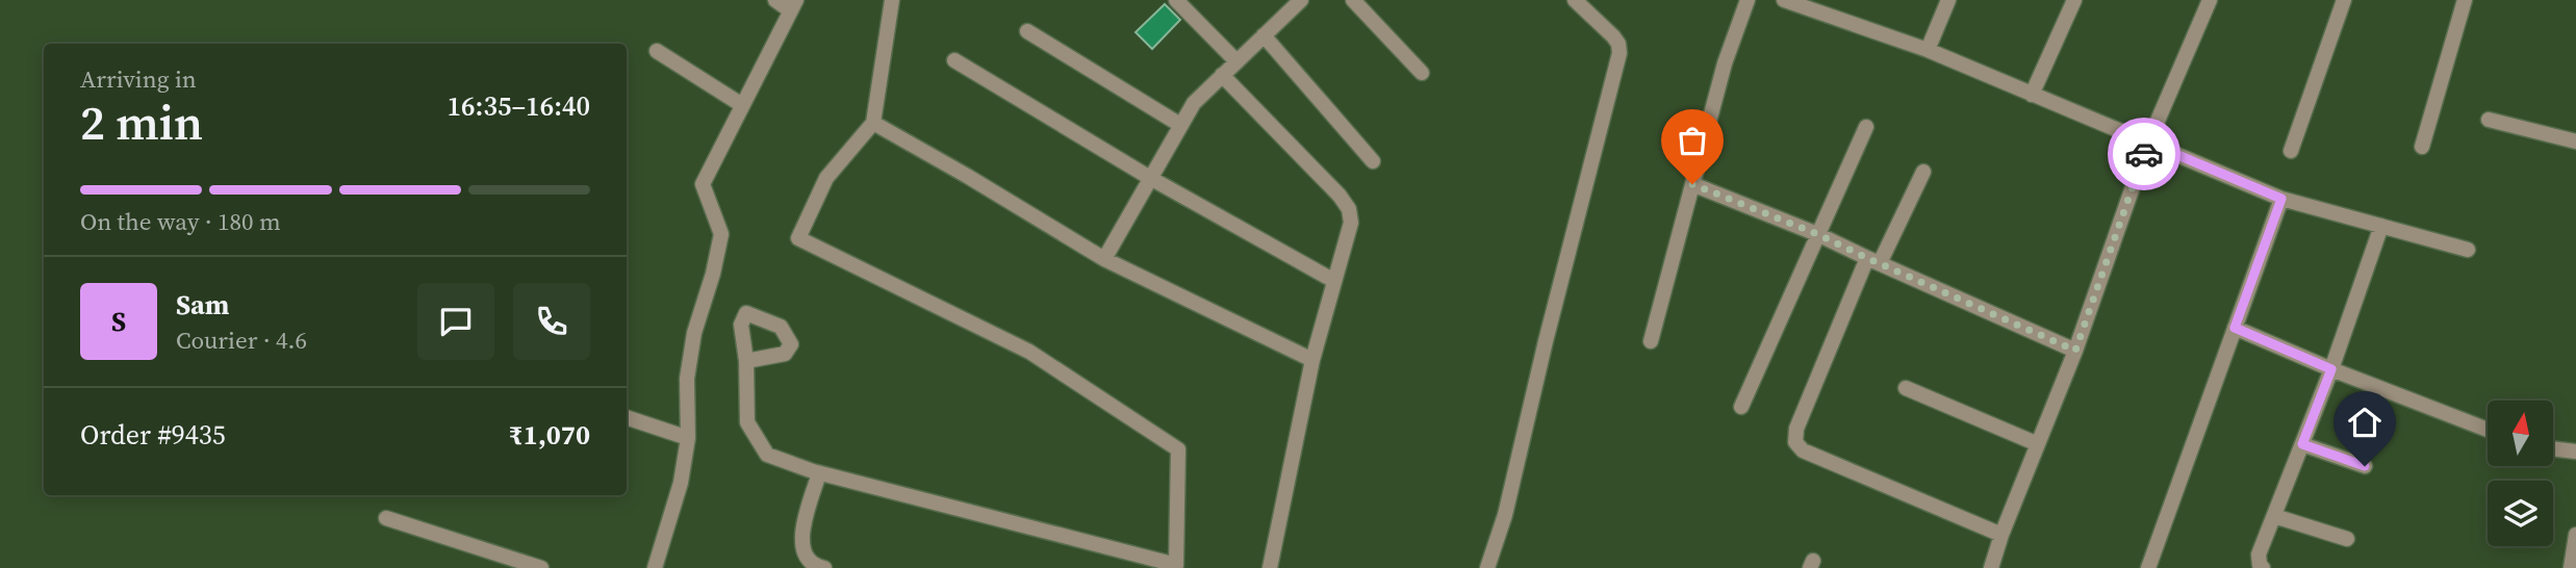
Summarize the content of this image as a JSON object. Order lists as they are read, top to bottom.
{
  "north": "top",
  "page": {
    "heading": ["2 min", "Arriving in", "16:35–16:40"],
    "panel": [
      "Sam",
      "Courier · 4.6",
      "Order #9435",
      "₹1,070"
    ],
    "bar": "On the way · 180 m",
    "round": "S"
  }
}
